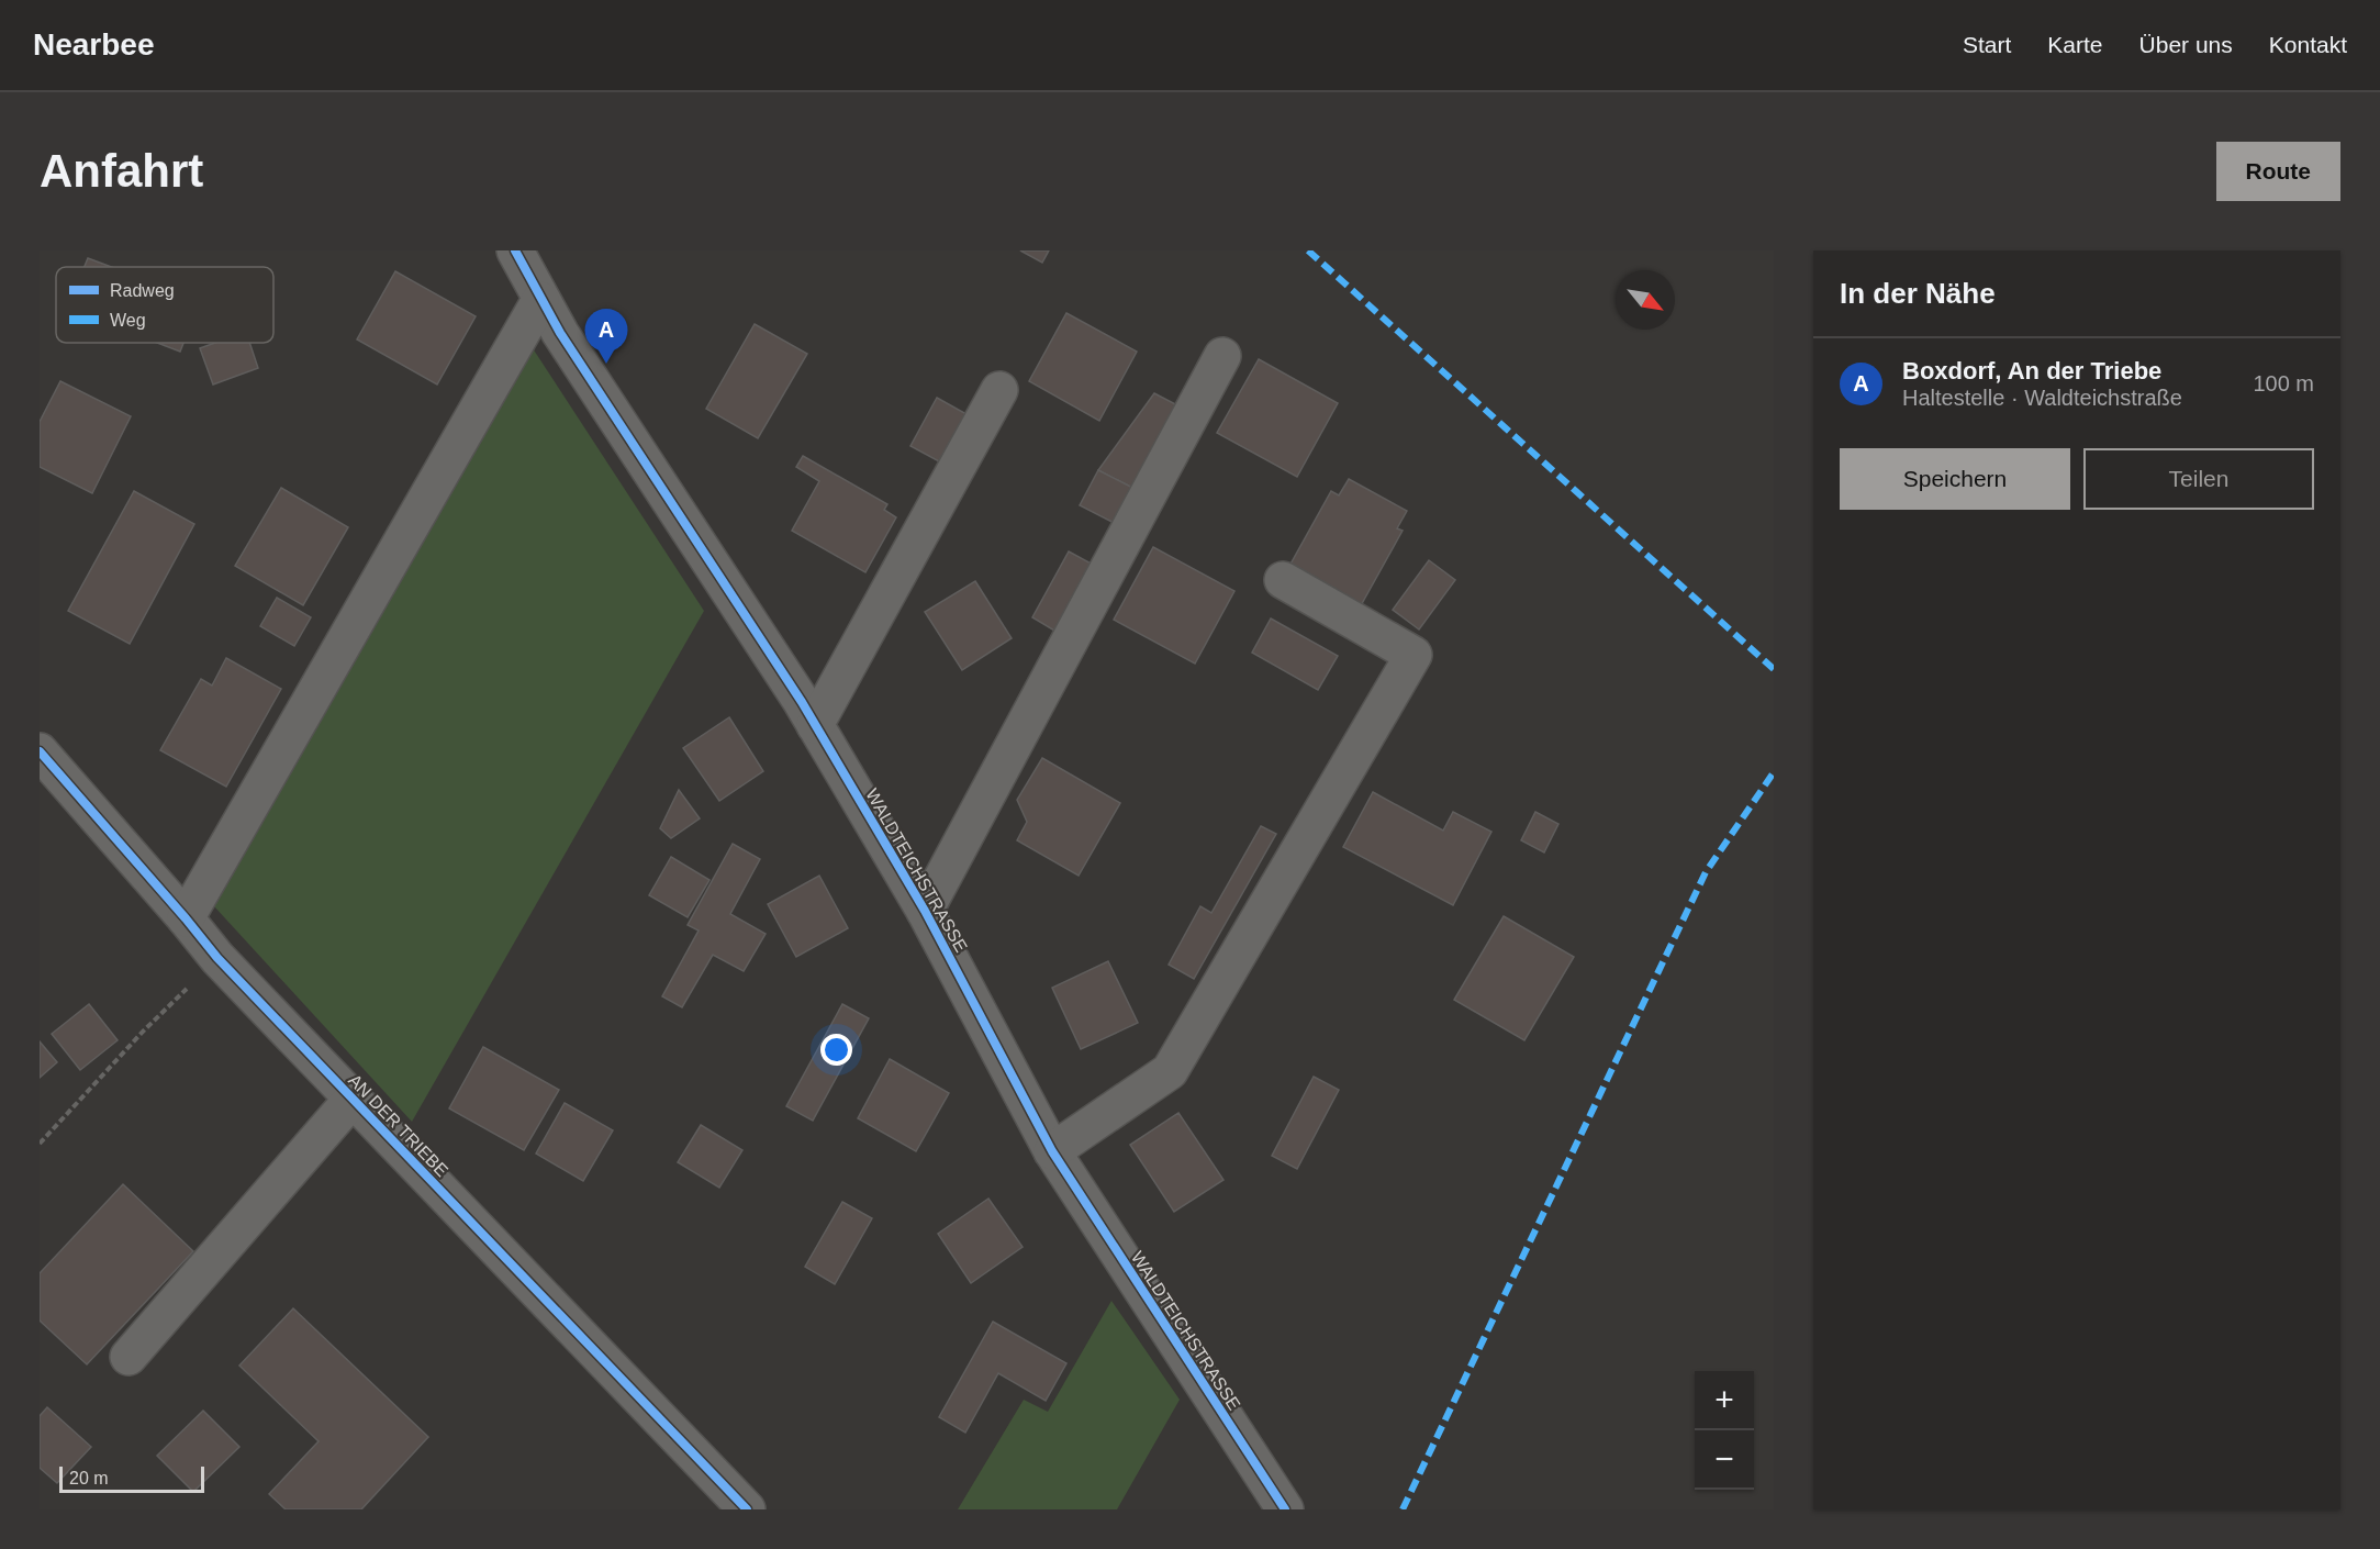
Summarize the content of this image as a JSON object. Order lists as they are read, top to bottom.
{
  "streets": {
    "street": ["WALDTEICHSTRASSE", "AN DER TRIEBE"]
  },
  "legend": ["Radweg", "Weg"],
  "scale_bar": "20 m",
  "north": "bottom right",
  "page": {
    "header": "Nearbee",
    "nav": [
      "Start",
      "Karte",
      "Über uns",
      "Kontakt"
    ],
    "buttons": [
      "Route",
      ["Speichern", "Teilen"]
    ],
    "title": "Anfahrt",
    "heading": "In der Nähe",
    "pins": "A",
    "list": [
      {
        "mark": "A",
        "name": "Boxdorf, An der Triebe",
        "note": "Haltestelle · Waldteichstraße",
        "value": "100 m"
      }
    ],
    "map_buttons": ["+", "−"],
    "scale": "20 m"
  }
}
